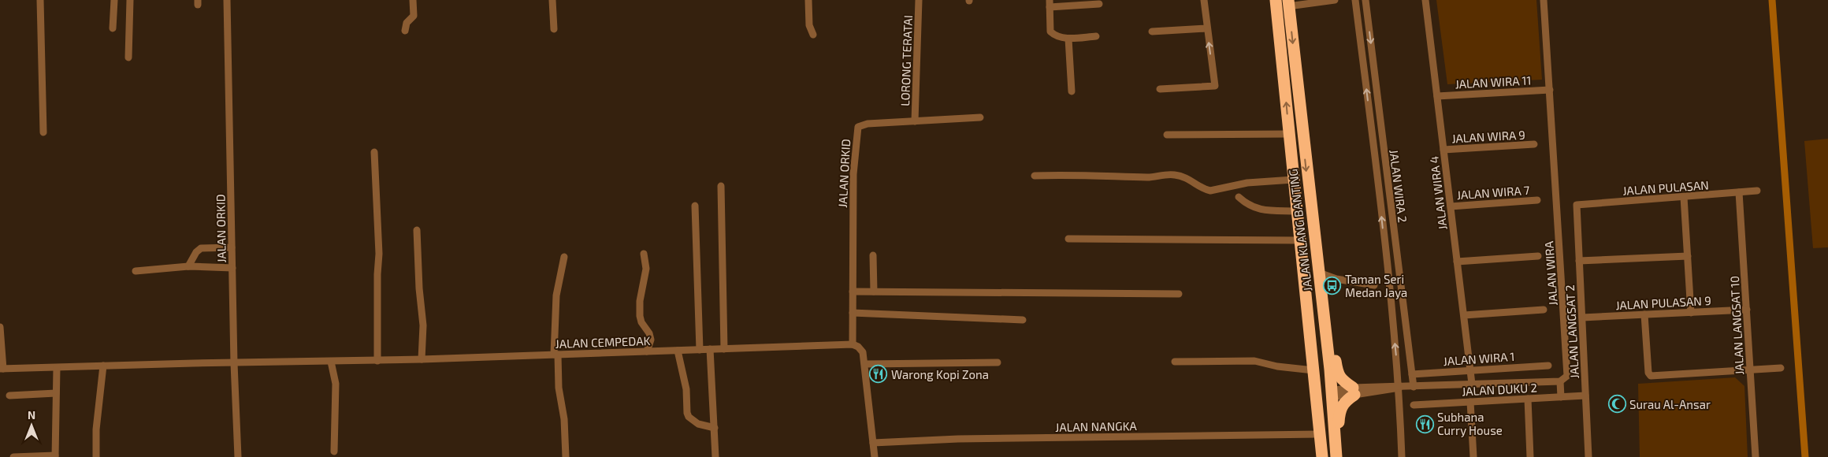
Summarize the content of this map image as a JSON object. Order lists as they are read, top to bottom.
{
  "streets": {
    "highway": ["JALAN KLANG BANTING"],
    "street": [
      "LORONG TERATAI",
      "JALAN WIRA 11",
      "JALAN WIRA 9",
      "JALAN ORKID",
      "JALAN WIRA 2",
      "JALAN PULASAN",
      "JALAN WIRA 7",
      "JALAN WIRA 4",
      "JALAN WIRA",
      "JALAN PULASAN 9",
      "JALAN LANGSAT 10",
      "JALAN LANGSAT 2",
      "JALAN CEMPEDAK",
      "JALAN WIRA 1",
      "JALAN DUKU 2",
      "JALAN NANGKA"
    ]
  },
  "crossings": [
    ["LORONG TERATAI", "JALAN ORKID"],
    ["JALAN WIRA 11", "JALAN WIRA 4"],
    ["JALAN WIRA 11", "JALAN WIRA"],
    ["JALAN WIRA 9", "JALAN WIRA 4"],
    ["JALAN ORKID", "JALAN CEMPEDAK"],
    ["JALAN WIRA 2", "JALAN WIRA 1"],
    ["JALAN PULASAN", "JALAN LANGSAT 10"],
    ["JALAN PULASAN", "JALAN LANGSAT 2"],
    ["JALAN WIRA 7", "JALAN WIRA 4"],
    ["JALAN WIRA 4", "JALAN WIRA 1"],
    ["JALAN KLANG BANTING", "JALAN NANGKA"],
    ["JALAN PULASAN 9", "JALAN LANGSAT 10"],
    ["JALAN PULASAN 9", "JALAN LANGSAT 2"],
    ["JALAN LANGSAT 2", "JALAN DUKU 2"]
  ],
  "places": {
    "bus stop": ["Taman Seri Medan Jaya"],
    "restaurant": ["Warong Kopi Zona", "Subhana Curry House"],
    "mosque": ["Surau Al-Ansar"]
  },
  "north": "top"
}
